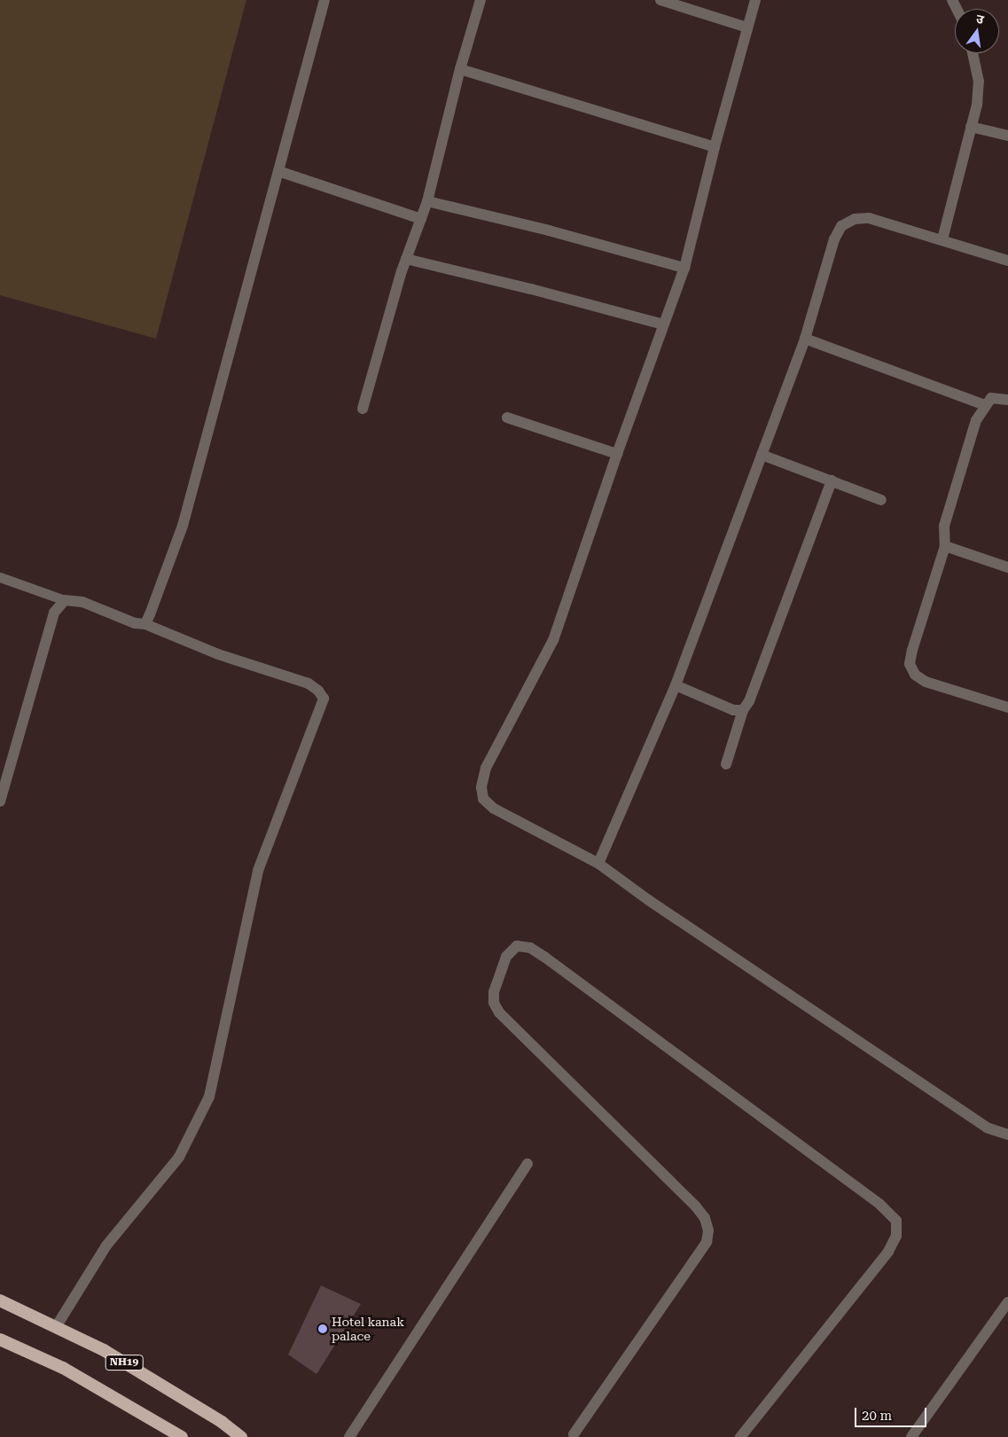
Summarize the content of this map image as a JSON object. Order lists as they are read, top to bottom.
{
  "streets": {
    "highway": ["NH19"]
  },
  "places": ["Hotel kanak palace"],
  "scale_bar": "20 m",
  "north": "top"
}
